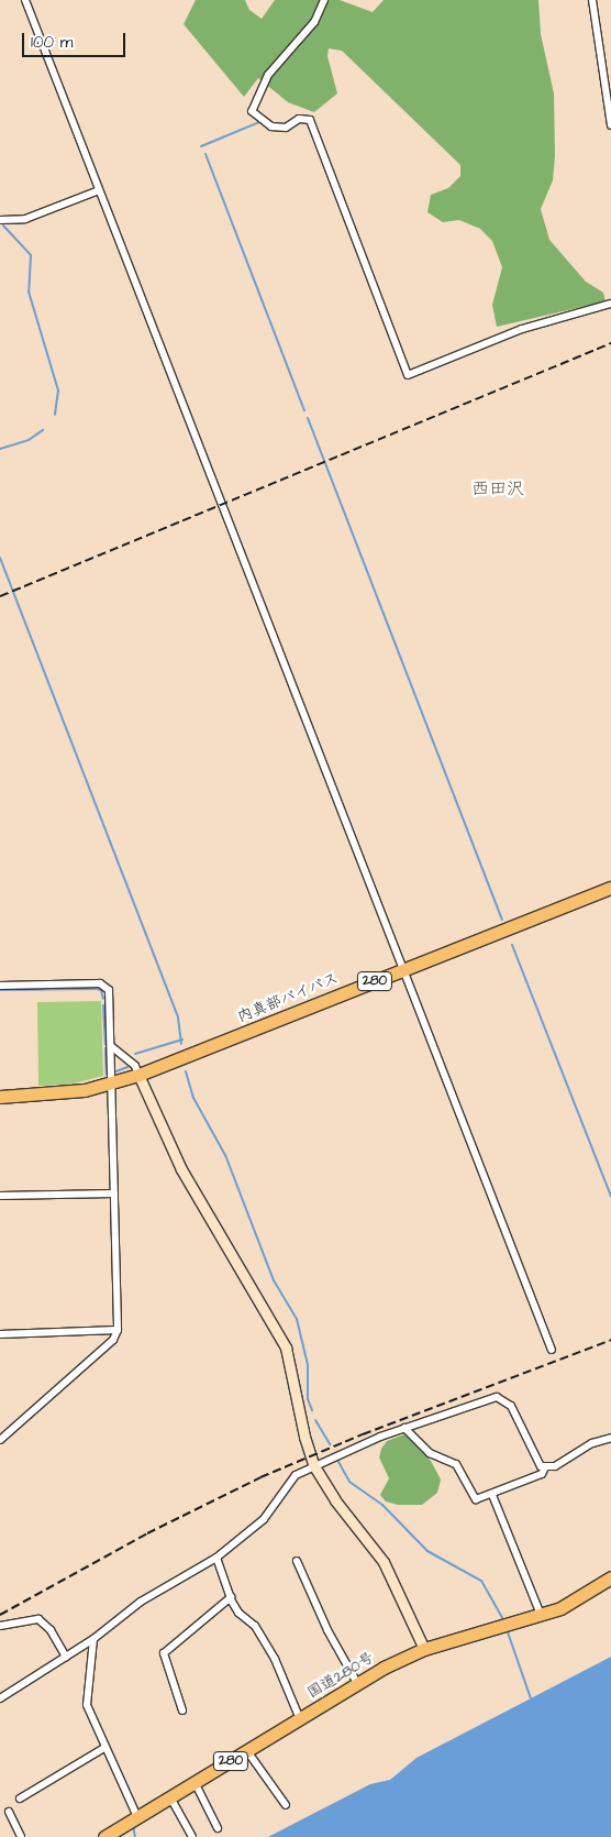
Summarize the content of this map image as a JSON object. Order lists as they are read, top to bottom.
{
  "streets": {
    "highway": ["280", "内真部バイパス", "国道280号"]
  },
  "districts": ["西田沢"],
  "scale_bar": "100 m"
}
